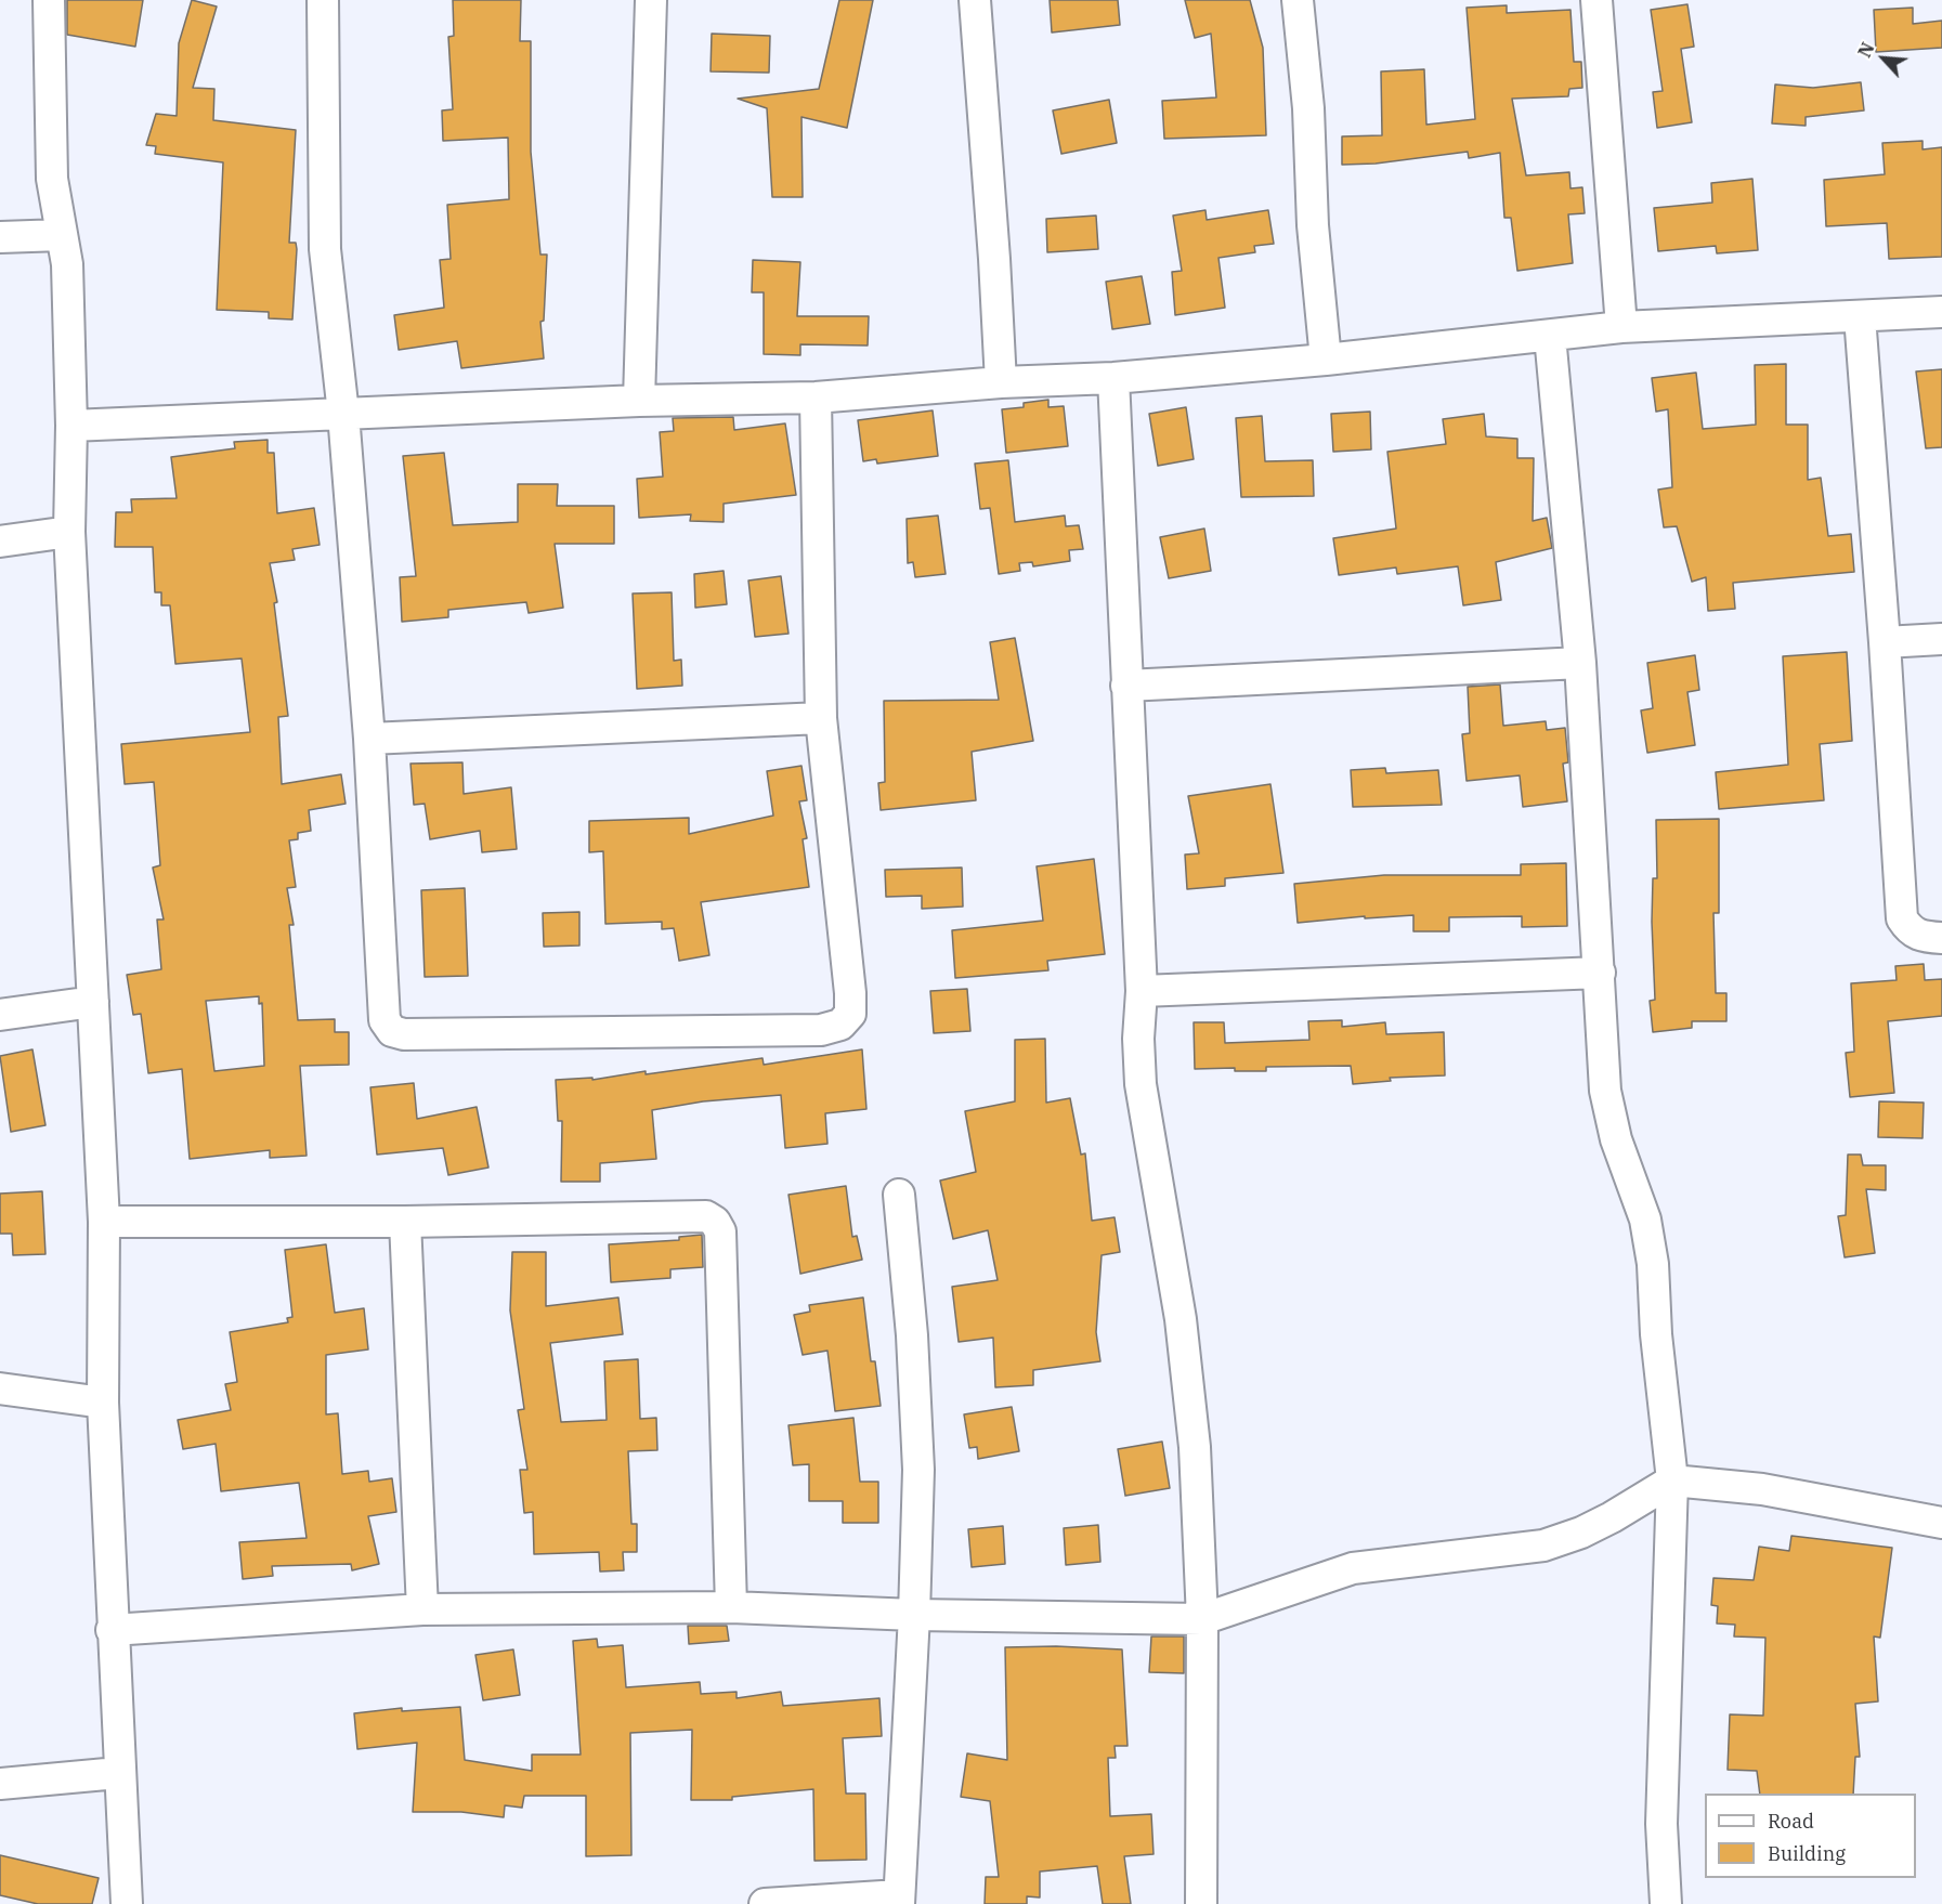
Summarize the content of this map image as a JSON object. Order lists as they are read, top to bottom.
{
  "legend": ["Road", "Building"],
  "north": "top left"
}
